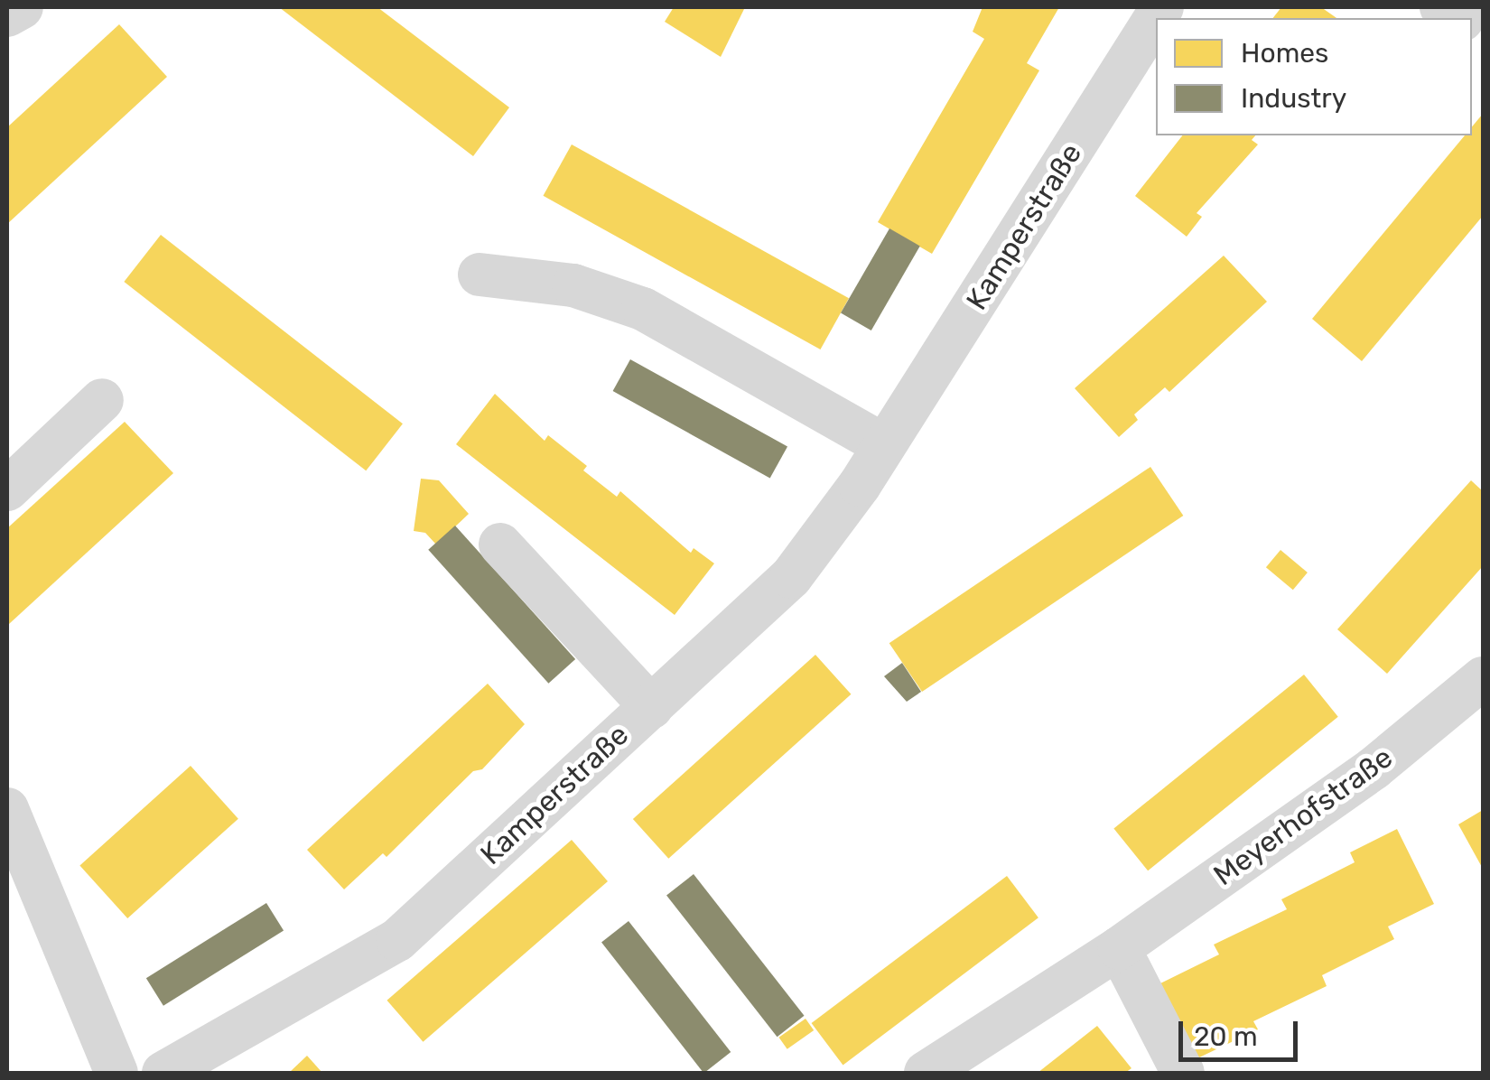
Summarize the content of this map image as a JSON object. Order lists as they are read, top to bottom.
{
  "streets": {
    "street": ["Kamperstraße", "Meyerhofstraße"]
  },
  "legend": ["Homes", "Industry"],
  "scale_bar": "20 m"
}
